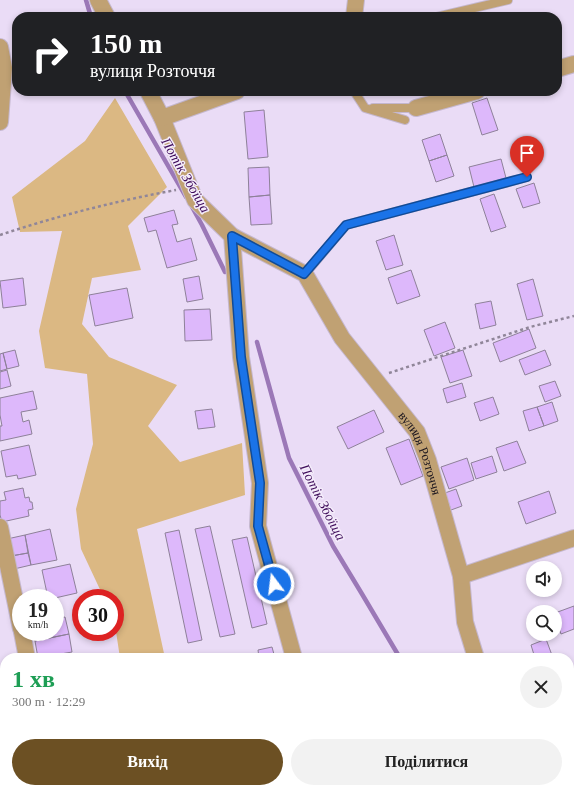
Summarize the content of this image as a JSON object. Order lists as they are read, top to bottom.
{
  "streets": {
    "street": ["вулиця Розточчя"]
  },
  "water": ["Потік Збоїща"],
  "page": {
    "turn": ["150 m", "вулиця Розточчя"],
    "speed": "19 km/h",
    "limit": "30",
    "heading": ["1 хв", "300 m · 12:29"],
    "buttons": ["Вихід", "Поділитися"]
  }
}
